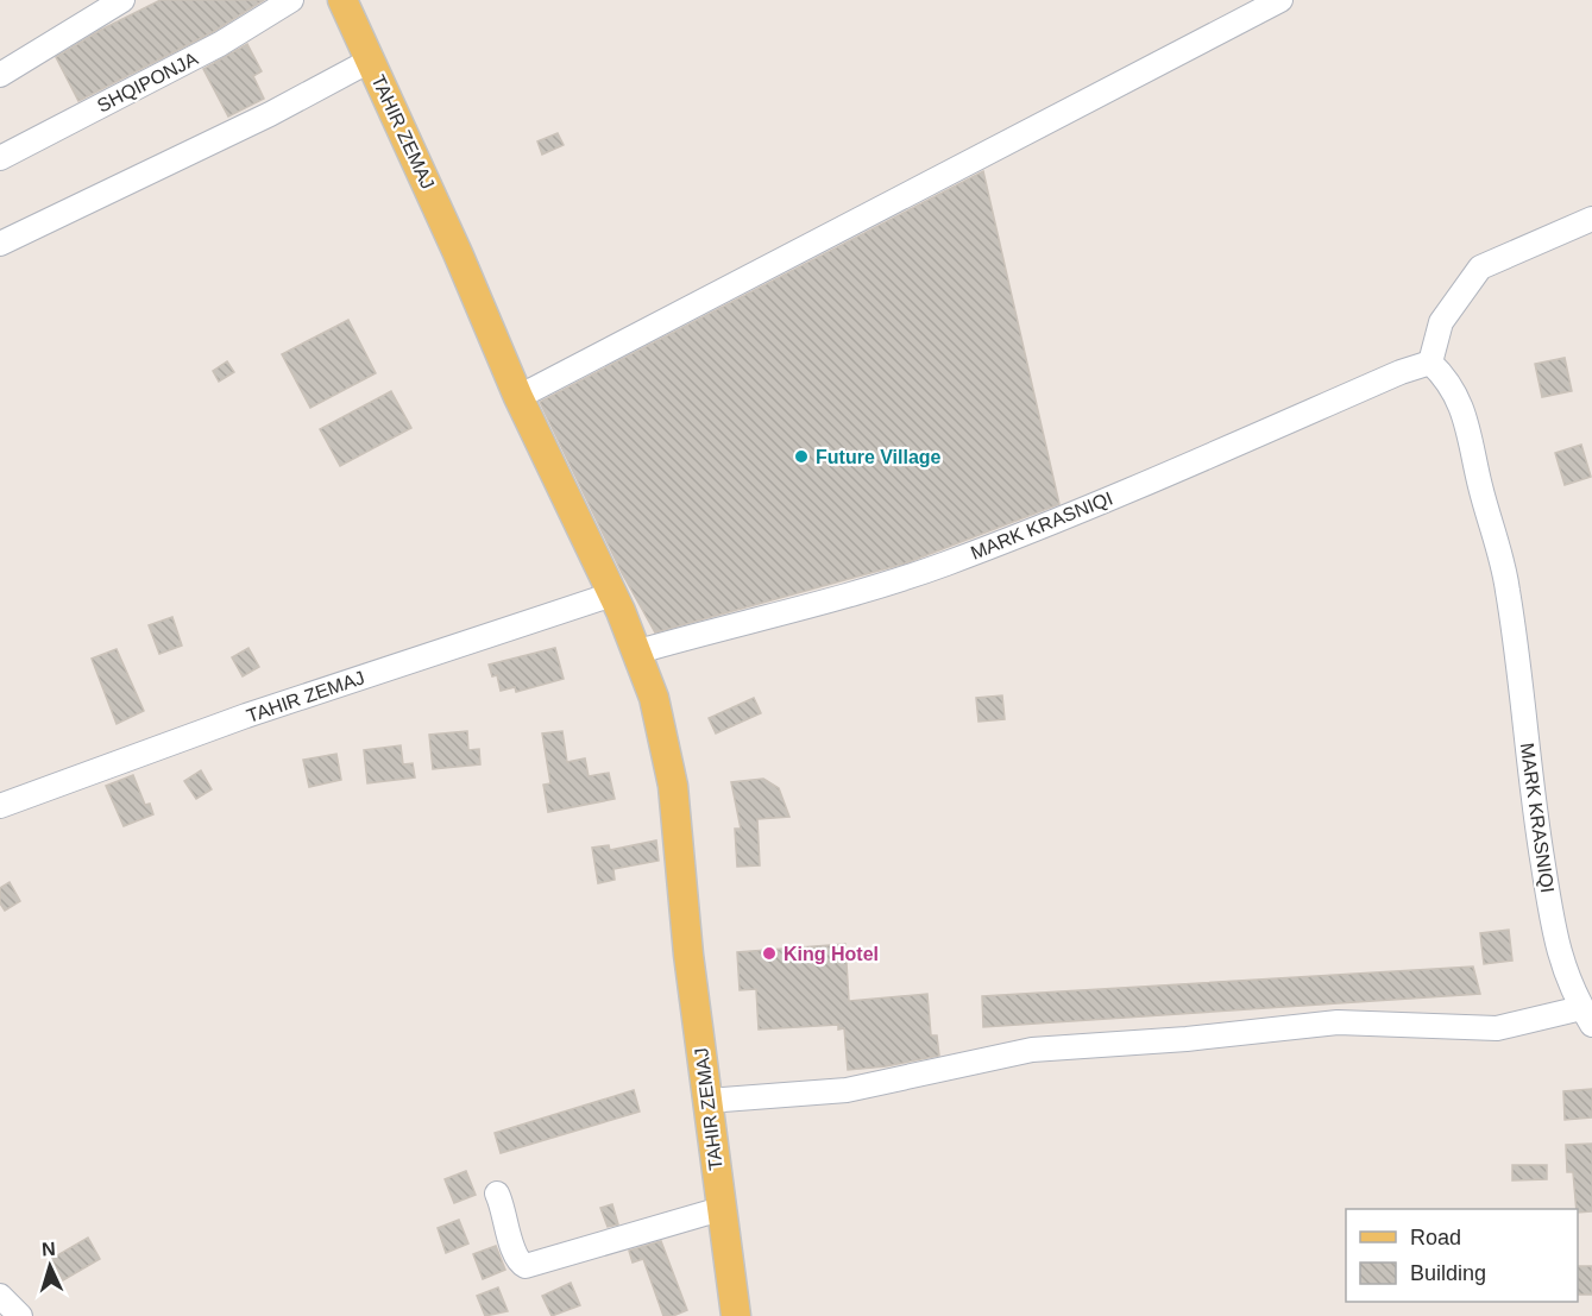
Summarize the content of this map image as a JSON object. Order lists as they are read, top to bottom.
{
  "streets": {
    "main road": ["TAHIR ZEMAJ"],
    "street": ["SHQIPONJA", "MARK KRASNIQI"]
  },
  "crossings": [
    ["TAHIR ZEMAJ", "MARK KRASNIQI"]
  ],
  "places": ["Future Village", "King Hotel"],
  "legend": ["Road", "Building"],
  "north": "top"
}
